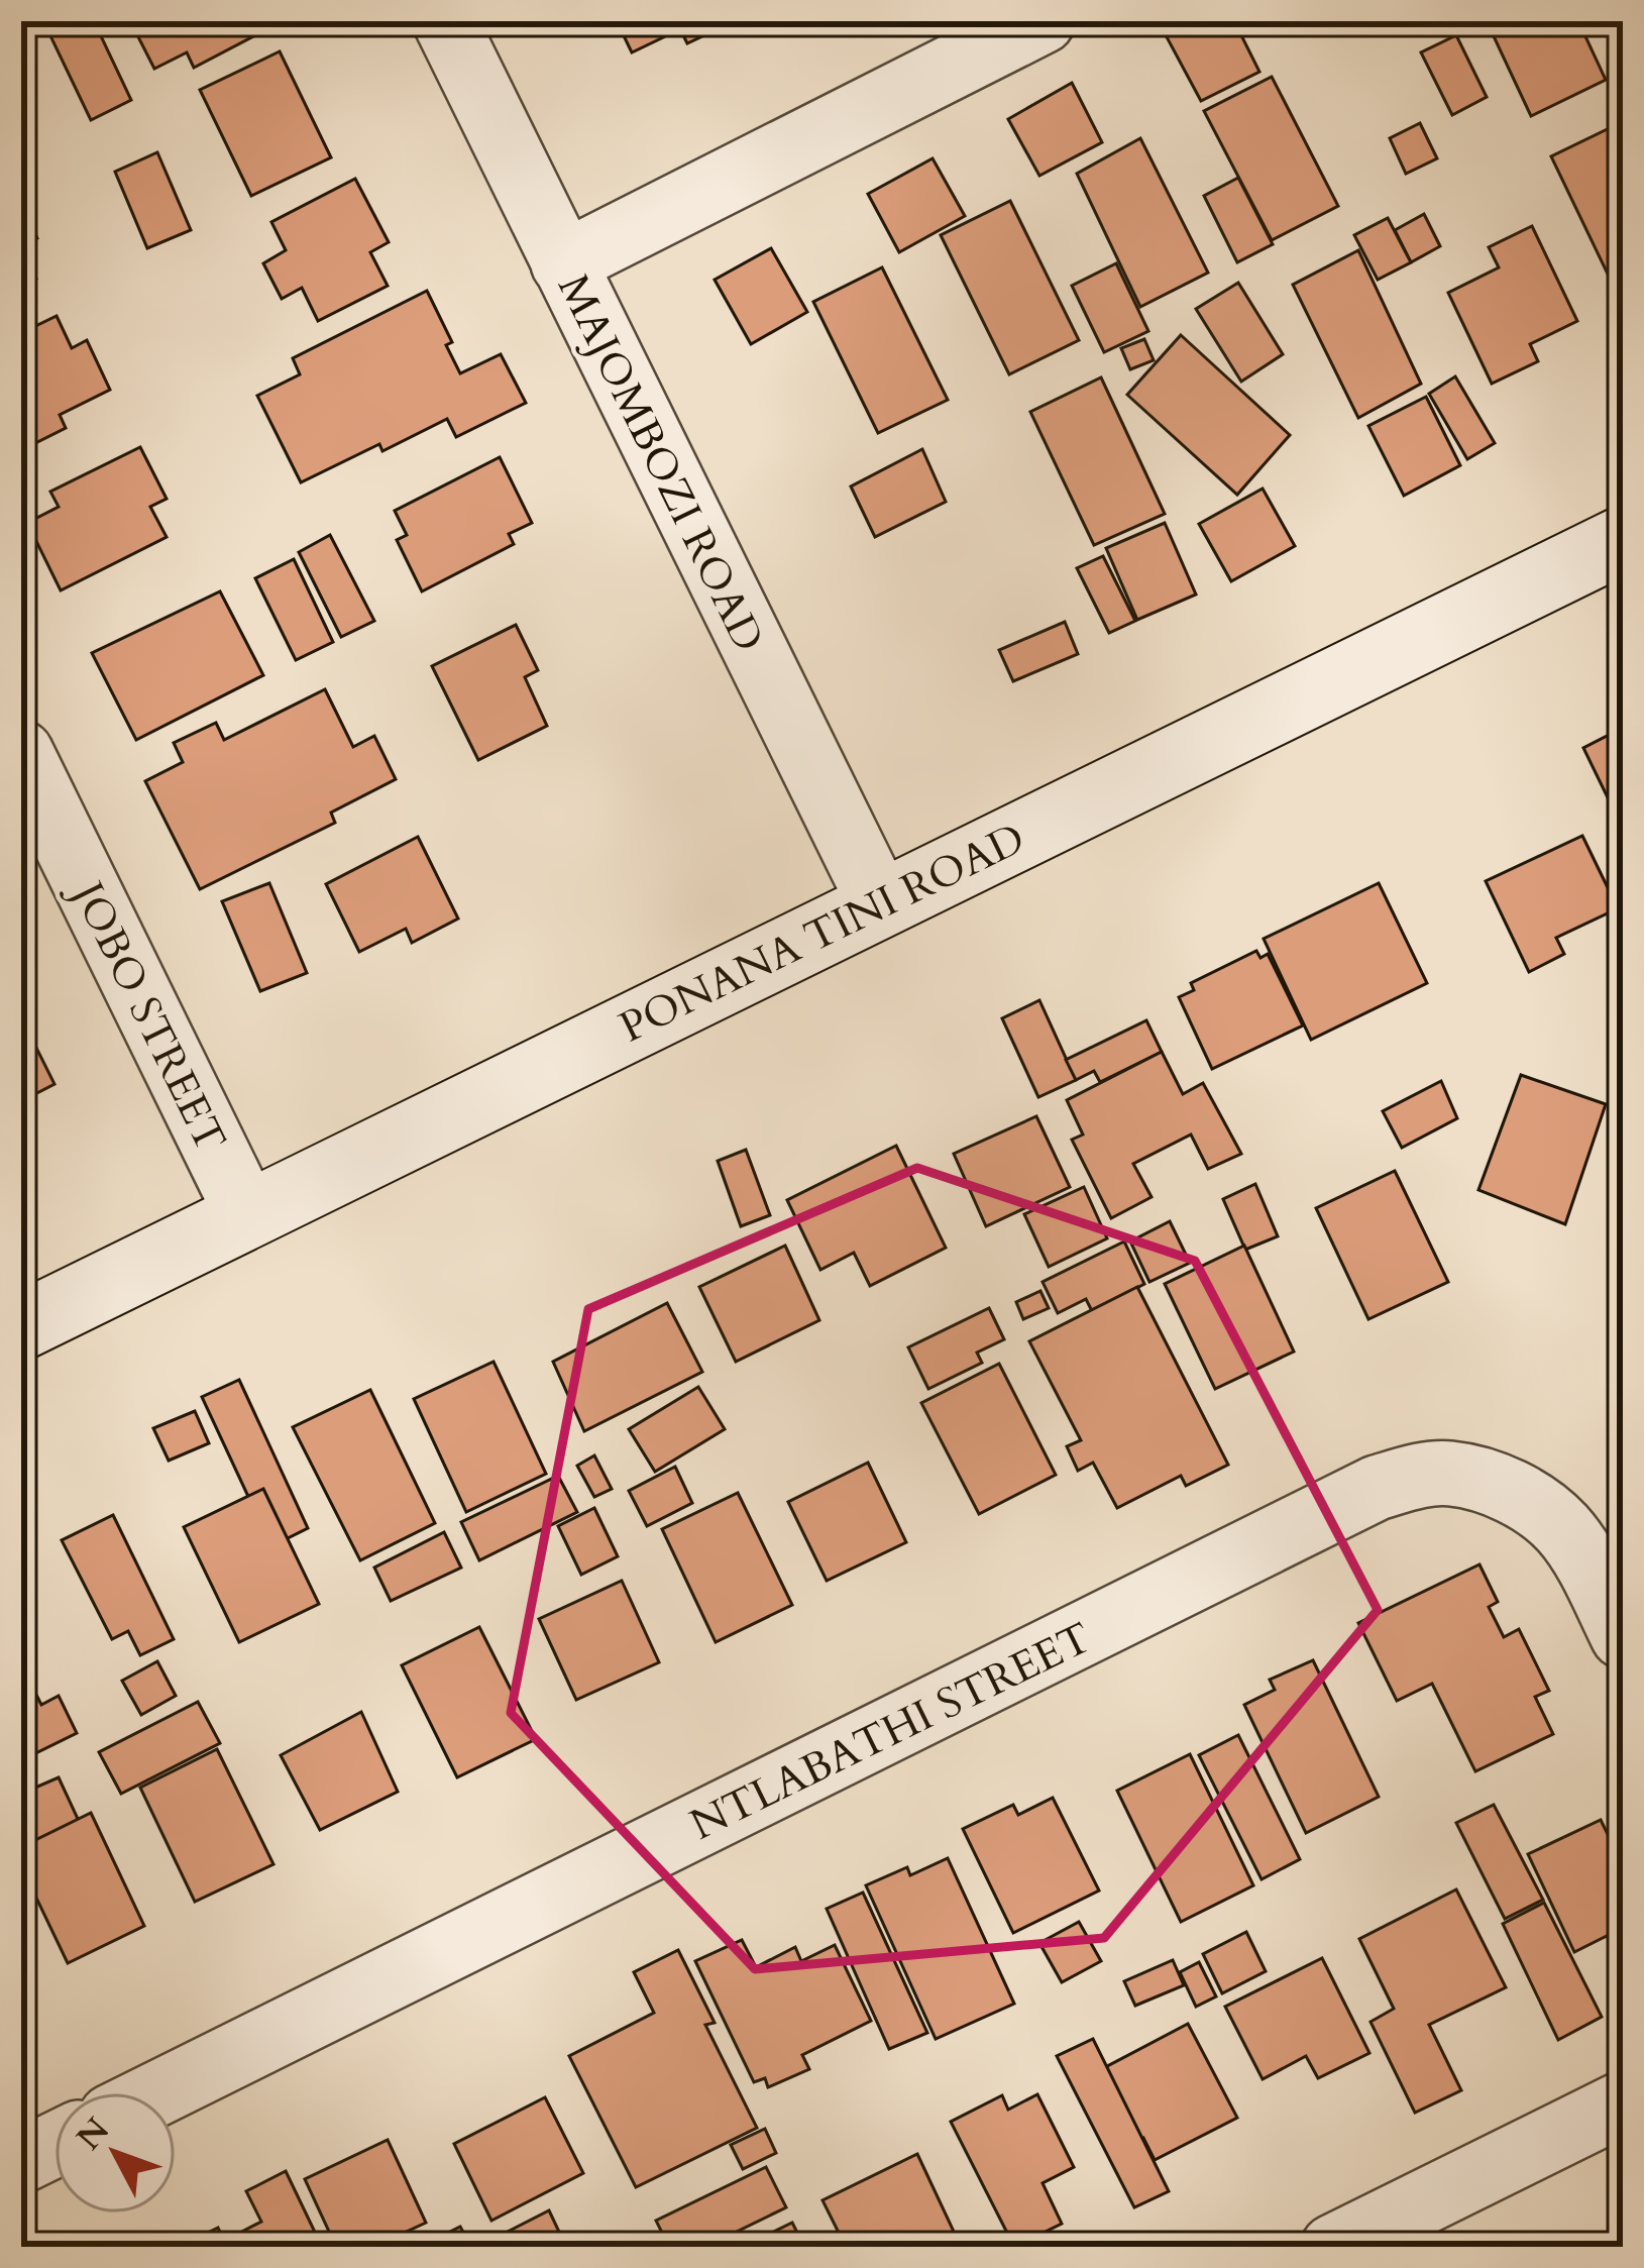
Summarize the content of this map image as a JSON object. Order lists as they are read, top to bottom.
{
  "streets": {
    "street": [
      "MAJOMBOZI ROAD",
      "PONANA TINI ROAD",
      "JOBO STREET",
      "NTLABATHI STREET"
    ]
  },
  "crossings": [
    ["MAJOMBOZI ROAD", "PONANA TINI ROAD"],
    ["PONANA TINI ROAD", "JOBO STREET"]
  ],
  "north": "top left"
}
